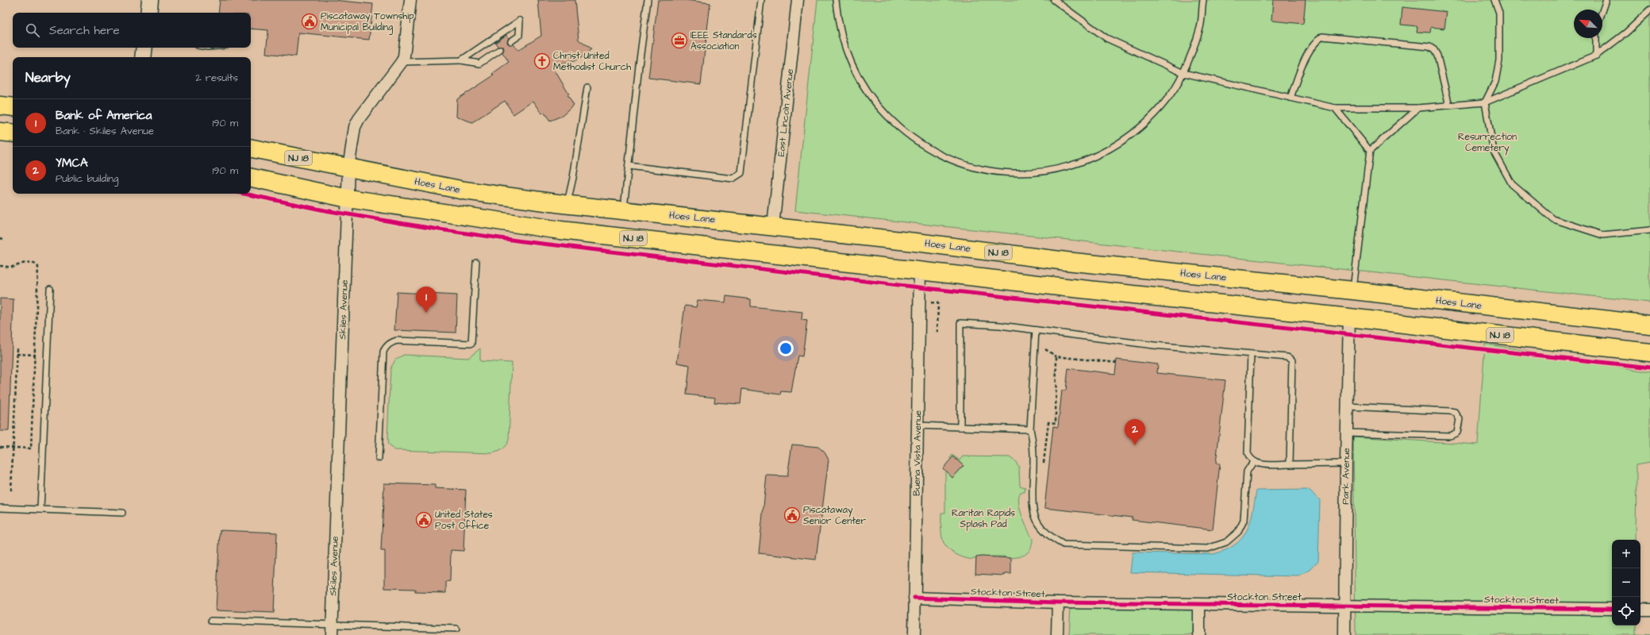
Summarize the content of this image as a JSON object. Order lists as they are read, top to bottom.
{
  "streets": {
    "highway": ["NJ 18", "Hoes Lane"],
    "street": [
      "East Lincoln Avenue",
      "Skiles Avenue",
      "Buena Vista Avenue",
      "Park Avenue",
      "Stockton Street"
    ]
  },
  "crossings": [
    ["East Lincoln Avenue", "Hoes Lane"],
    ["NJ 18", "Skiles Avenue"],
    ["NJ 18", "Buena Vista Avenue"],
    ["NJ 18", "Park Avenue"],
    ["Hoes Lane", "Skiles Avenue"],
    ["Buena Vista Avenue", "Stockton Street"],
    ["Park Avenue", "Stockton Street"]
  ],
  "parks": ["Resurrection Cemetery", "Raritan Rapids Splash Pad"],
  "places": {
    "public building": ["Piscataway Township Municipal Building", "Piscataway Senior Center", "United States Post Office"],
    "office": ["IEEE Standards Association"],
    "church": ["Christ United Methodist Church"]
  },
  "north": "top left",
  "page": {
    "search": "Search here",
    "heading": ["Nearby", "2 results"],
    "list": [
      {
        "mark": "1",
        "name": "Bank of America",
        "note": "Bank · Skiles Avenue",
        "value": "190 m"
      },
      {
        "mark": "2",
        "name": "YMCA",
        "note": "Public building",
        "value": "190 m"
      }
    ],
    "pins": ["1", "2"],
    "map_buttons": ["+", "−"]
  }
}
